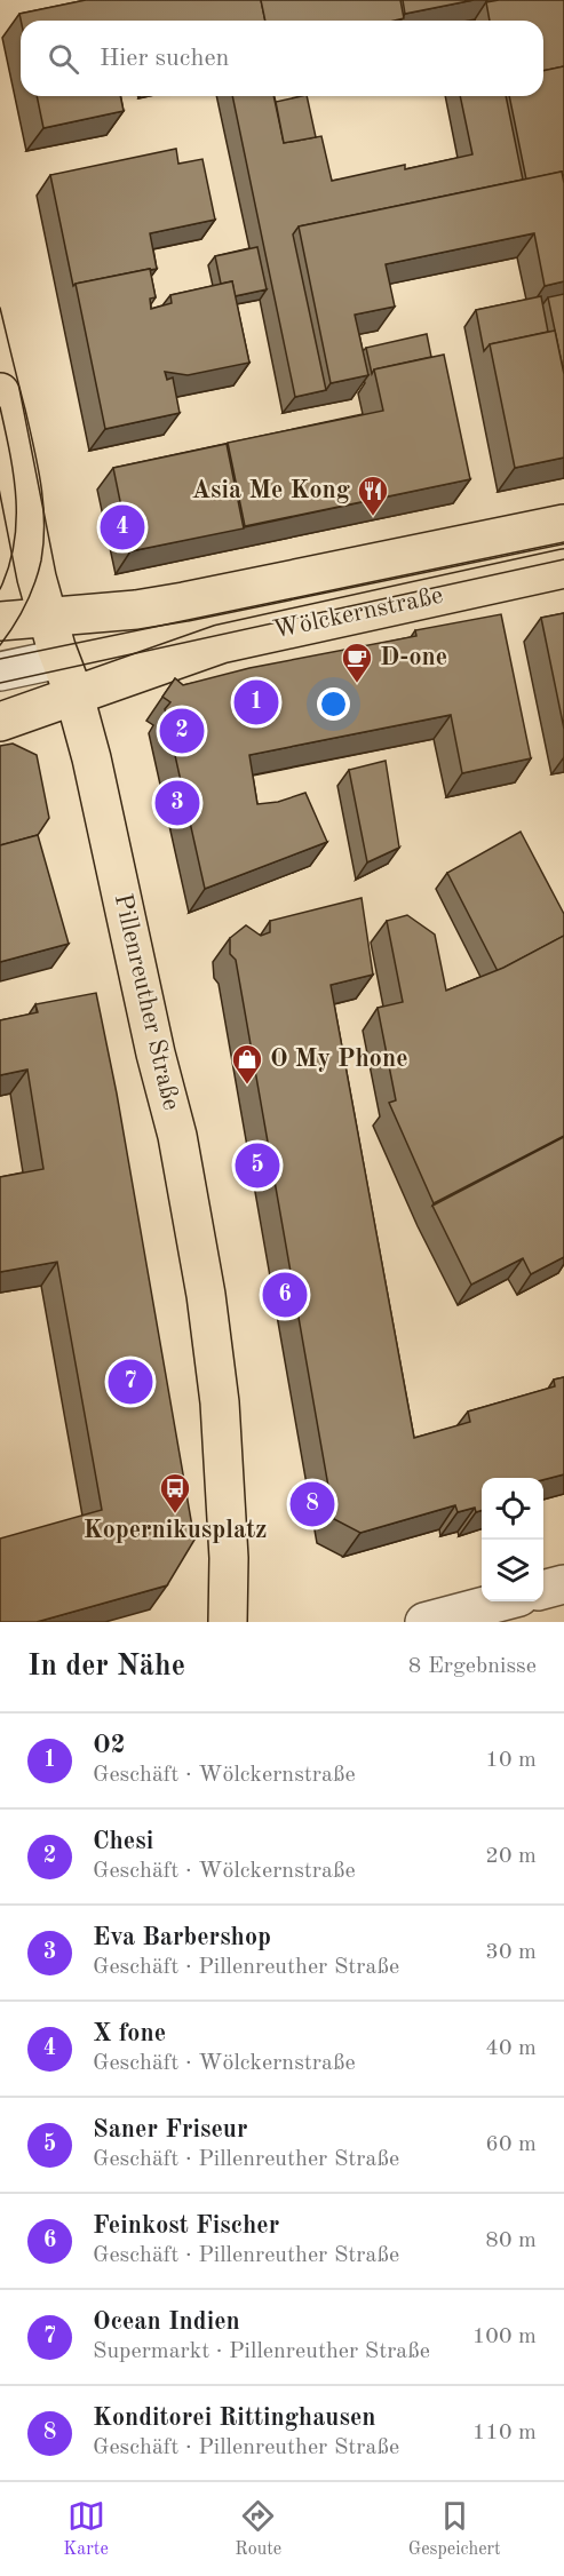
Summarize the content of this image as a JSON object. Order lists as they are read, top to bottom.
{
  "streets": {
    "main road": ["Wölckernstraße", "Pillenreuther Straße"]
  },
  "crossings": [
    ["Wölckernstraße", "Pillenreuther Straße"]
  ],
  "places": {
    "restaurant": ["Asia Me Kong"],
    "cafe": ["D-one"],
    "shop": ["O My Phone"],
    "bus stop": ["Kopernikusplatz"]
  },
  "page": {
    "search": "Hier suchen",
    "pins": [
      "4",
      "1",
      "2",
      "3",
      "5",
      "6",
      "7",
      "8"
    ],
    "heading": ["In der Nähe", "8 Ergebnisse"],
    "list": [
      {
        "mark": "1",
        "name": "O2",
        "note": "Geschäft · Wölckernstraße",
        "value": "10 m"
      },
      {
        "mark": "2",
        "name": "Chesi",
        "note": "Geschäft · Wölckernstraße",
        "value": "20 m"
      },
      {
        "mark": "3",
        "name": "Eva Barbershop",
        "note": "Geschäft · Pillenreuther Straße",
        "value": "30 m"
      },
      {
        "mark": "4",
        "name": "X fone",
        "note": "Geschäft · Wölckernstraße",
        "value": "40 m"
      },
      {
        "mark": "5",
        "name": "Saner Friseur",
        "note": "Geschäft · Pillenreuther Straße",
        "value": "60 m"
      },
      {
        "mark": "6",
        "name": "Feinkost Fischer",
        "note": "Geschäft · Pillenreuther Straße",
        "value": "80 m"
      },
      {
        "mark": "7",
        "name": "Ocean Indien",
        "note": "Supermarkt · Pillenreuther Straße",
        "value": "100 m"
      },
      {
        "mark": "8",
        "name": "Konditorei Rittinghausen",
        "note": "Geschäft · Pillenreuther Straße",
        "value": "110 m"
      }
    ],
    "nav": ["Karte", "Route", "Gespeichert"]
  }
}
